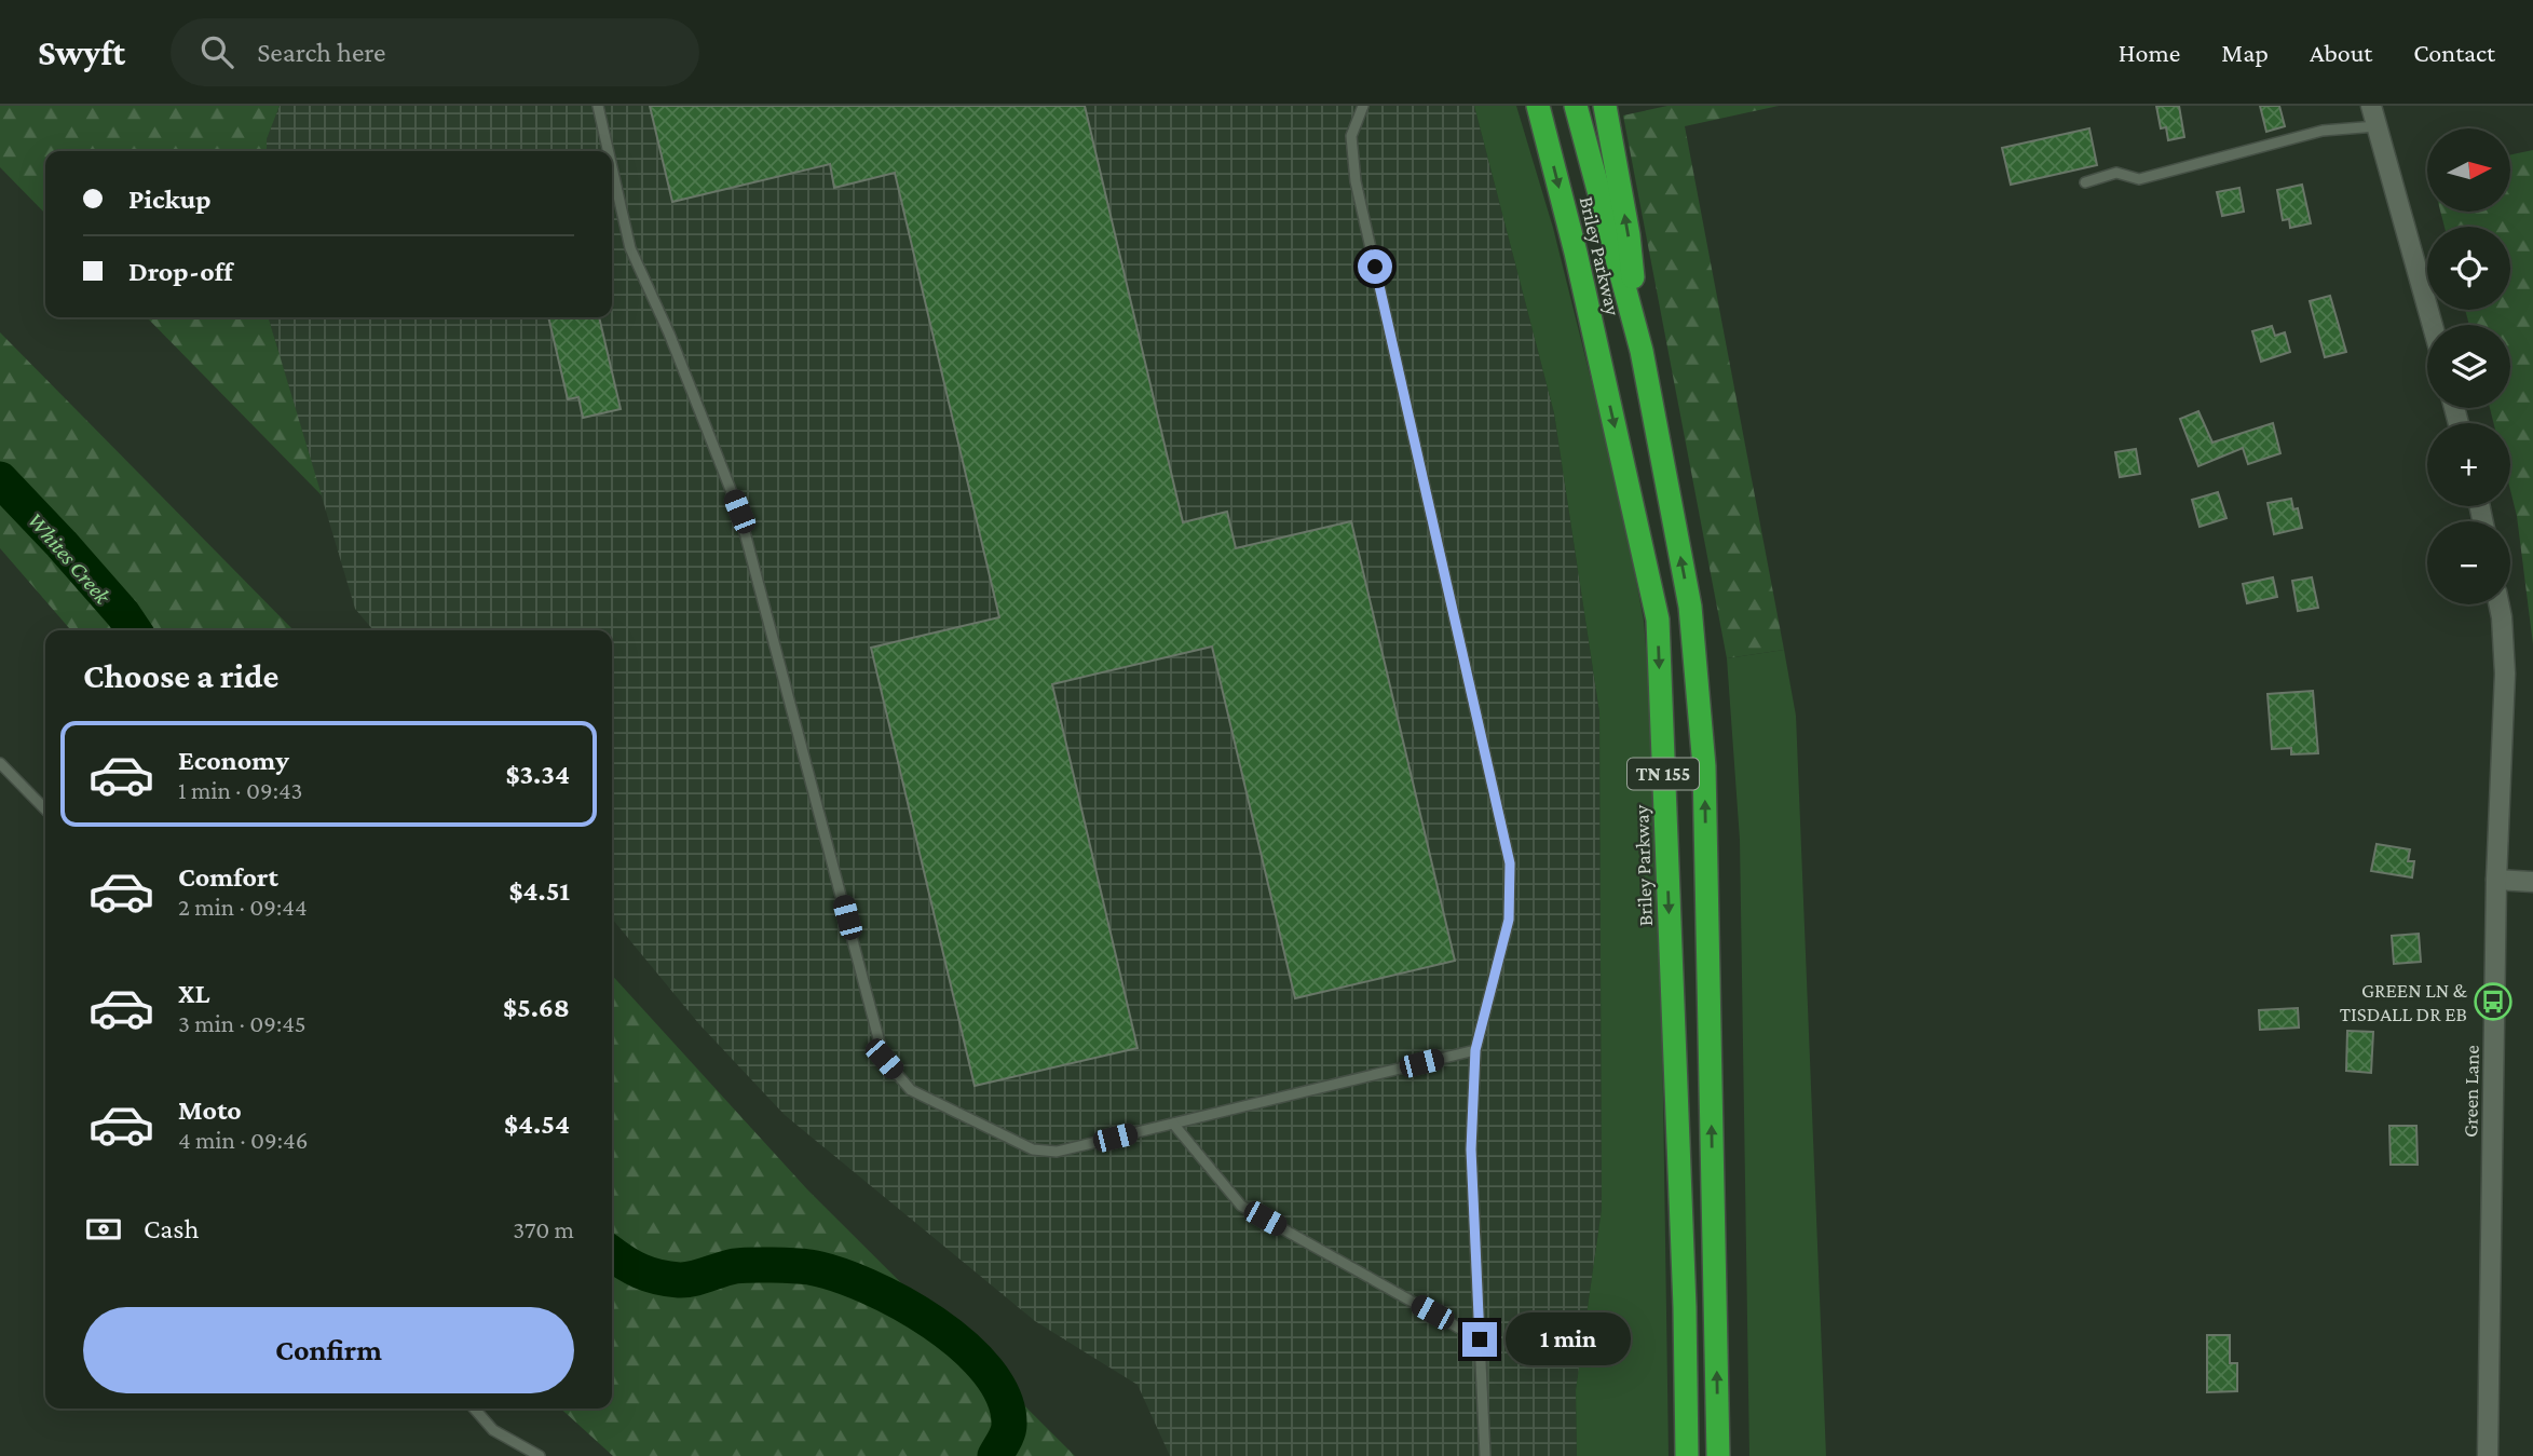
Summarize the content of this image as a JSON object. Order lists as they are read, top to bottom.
{
  "streets": {
    "highway": ["Briley Parkway", "TN 155"],
    "street": ["Green Lane"]
  },
  "water": ["Whites Creek"],
  "places": {
    "bus stop": ["GREEN LN & TISDALL DR EB"]
  },
  "north": "right",
  "page": {
    "header": "Swyft",
    "search": "Search here",
    "nav": [
      "Home",
      "Map",
      "About",
      "Contact"
    ],
    "map_buttons": ["+", "−"],
    "banner": ["Pickup", "Drop-off"],
    "heading": "Choose a ride",
    "list": [
      {
        "name": "Economy",
        "note": "1 min · 09:43",
        "value": "$3.34"
      },
      {
        "name": "Comfort",
        "note": "2 min · 09:44",
        "value": "$4.51"
      },
      {
        "name": "XL",
        "note": "3 min · 09:45",
        "value": "$5.68"
      },
      {
        "name": "Moto",
        "note": "4 min · 09:46",
        "value": "$4.54"
      }
    ],
    "pay": ["Cash", "370 m"],
    "buttons": "Confirm",
    "bubble": "1 min"
  }
}
